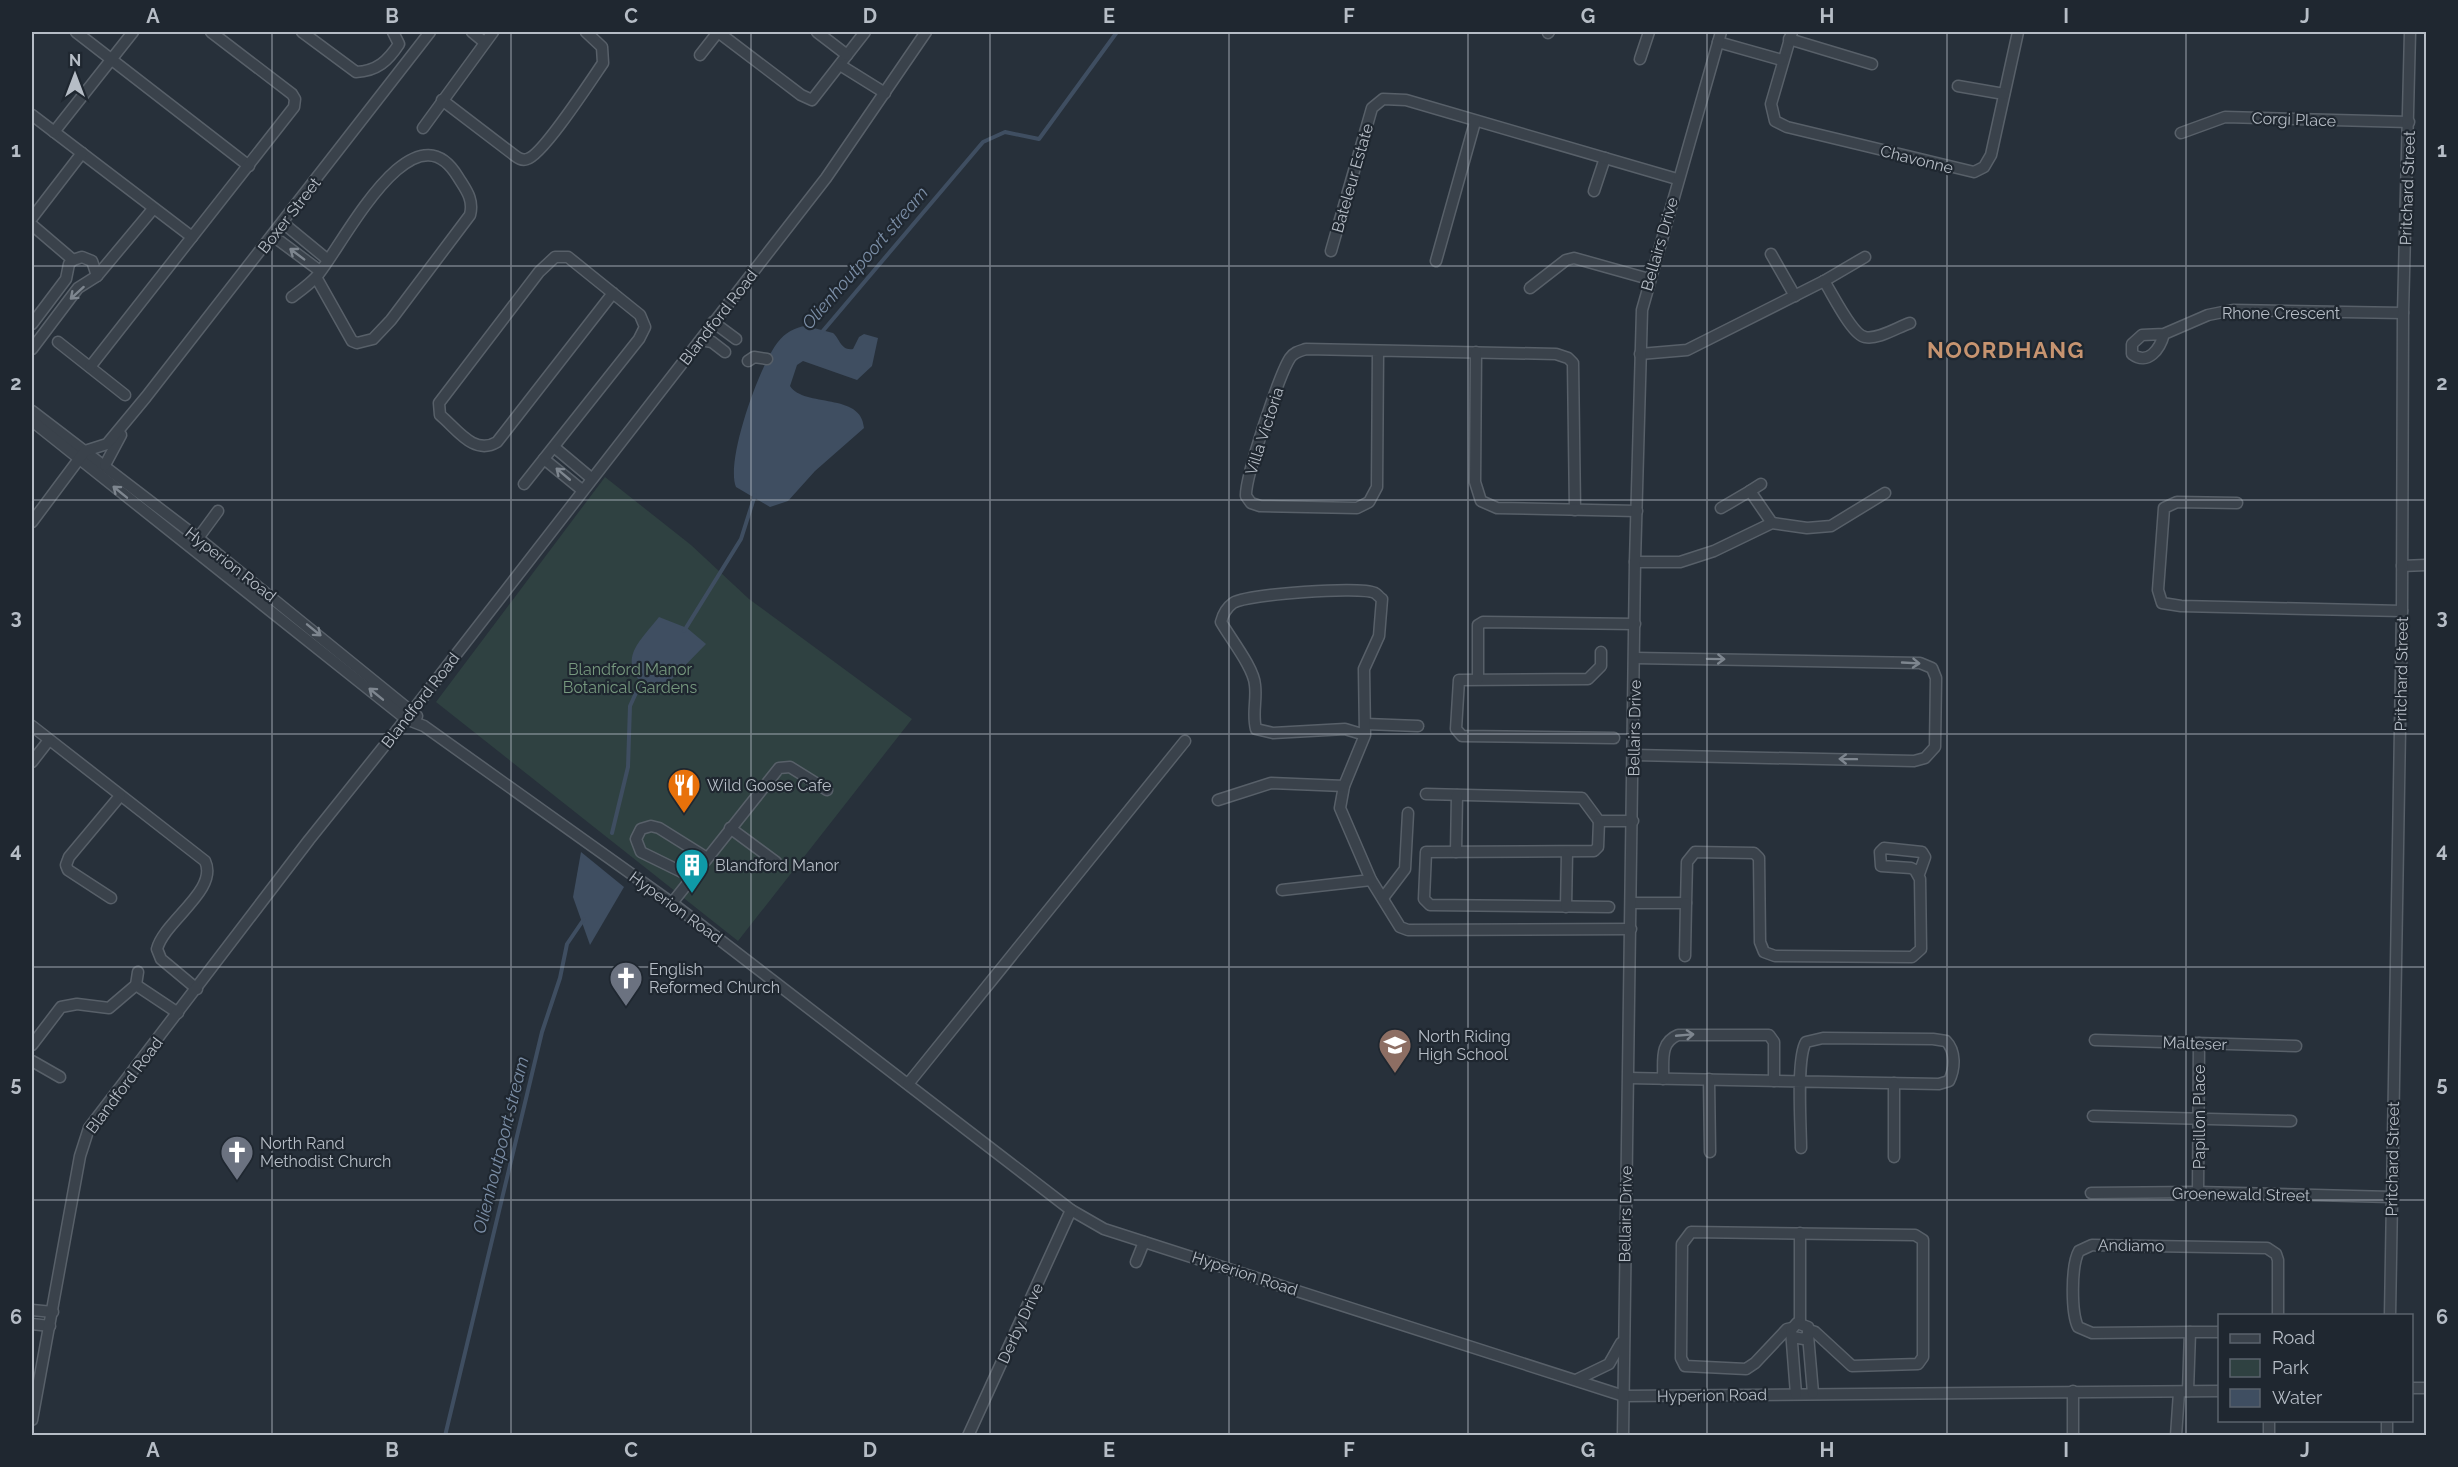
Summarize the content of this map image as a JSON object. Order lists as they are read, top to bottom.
{
  "streets": {
    "street": [
      "Corgi Place",
      "Chavonne",
      "Bateleur Estate",
      "Pritchard Street",
      "Boxer Street",
      "Bellairs Drive",
      "Rhone Crescent",
      "Blandford Road",
      "Villa Victoria",
      "Hyperion Road",
      "Malteser",
      "Papillon Place",
      "Groenewald Street",
      "Andiamo",
      "Derby Drive"
    ]
  },
  "crossings": [
    ["Corgi Place", "Pritchard Street"],
    ["Bateleur Estate", "Bellairs Drive"],
    ["Pritchard Street", "Rhone Crescent"],
    ["Pritchard Street", "Groenewald Street"],
    ["Boxer Street", "Hyperion Road"],
    ["Bellairs Drive", "Hyperion Road"],
    ["Blandford Road", "Hyperion Road"],
    ["Hyperion Road", "Derby Drive"],
    ["Malteser", "Papillon Place"],
    ["Papillon Place", "Groenewald Street"]
  ],
  "districts": ["NOORDHANG"],
  "water": ["Olienhoutpoort stream"],
  "parks": ["Blandford Manor Botanical Gardens"],
  "places": {
    "restaurant": ["Wild Goose Cafe"],
    "building": ["Blandford Manor"],
    "church": ["English Reformed Church", "North Rand Methodist Church"],
    "school or university": ["North Riding High School"]
  },
  "legend": ["Road", "Park", "Water"],
  "north": "top",
  "grid": {
    "columns": [
      "A",
      "B",
      "C",
      "D",
      "E",
      "F",
      "G",
      "H",
      "I",
      "J"
    ],
    "rows": [
      "1",
      "2",
      "3",
      "4",
      "5",
      "6"
    ]
  }
}
